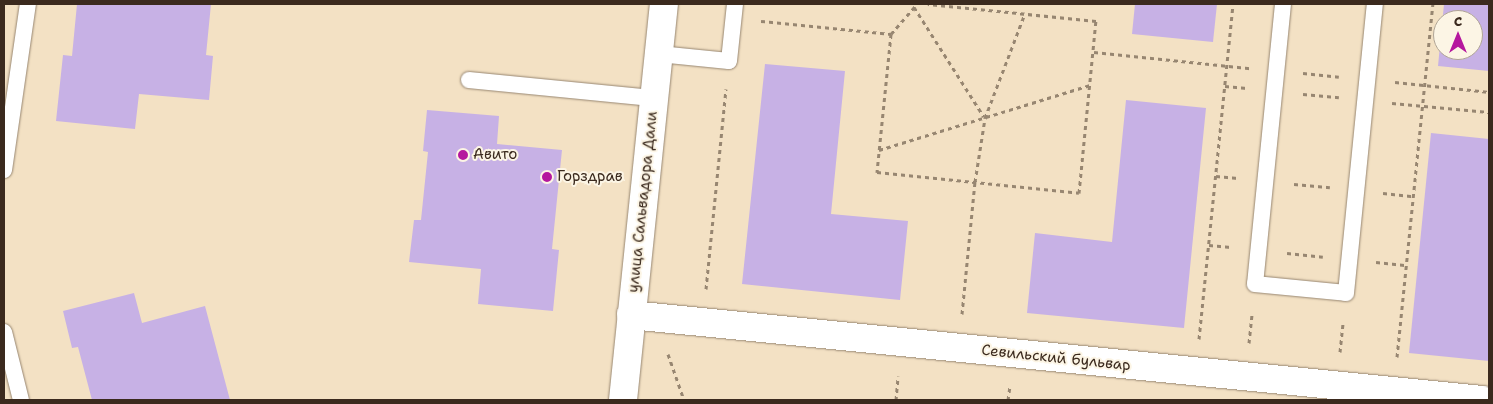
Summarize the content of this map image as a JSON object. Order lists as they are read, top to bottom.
{
  "streets": {
    "street": ["улица Сальвадора Дали", "Севильский бульвар"]
  },
  "crossings": [
    ["улица Сальвадора Дали", "Севильский бульвар"]
  ],
  "places": ["Авито", "Горздрав"],
  "north": "top"
}
